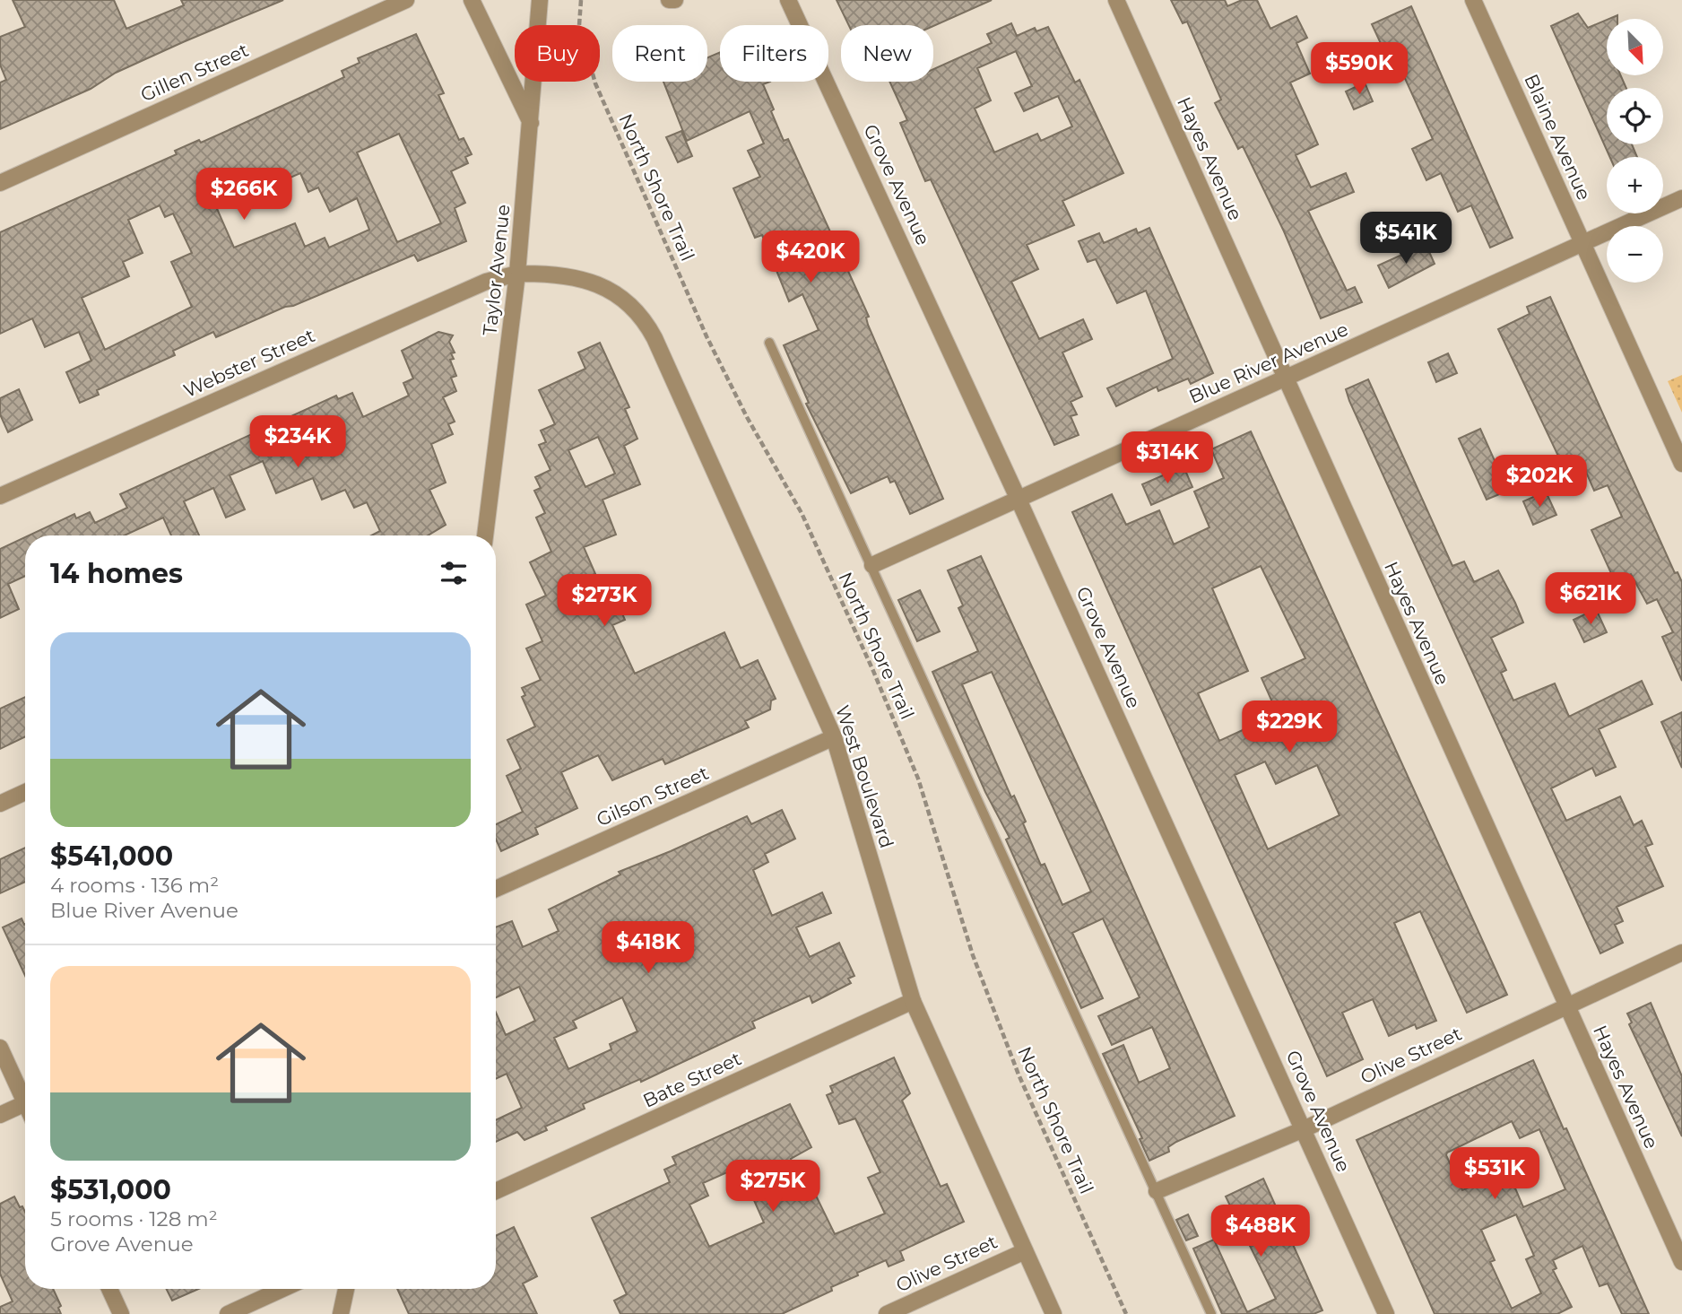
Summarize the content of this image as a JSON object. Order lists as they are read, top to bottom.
{
  "streets": {
    "street": [
      "Gillen Street",
      "Blaine Avenue",
      "Hayes Avenue",
      "Grove Avenue",
      "Taylor Avenue",
      "Webster Street",
      "Blue River Avenue",
      "West Boulevard",
      "Gilson Street",
      "Olive Street",
      "Bate Street"
    ],
    "path": ["North Shore Trail"]
  },
  "crossings": [
    ["Blaine Avenue", "Blue River Avenue"],
    ["Hayes Avenue", "Blue River Avenue"],
    ["Hayes Avenue", "Olive Street"],
    ["Grove Avenue", "Blue River Avenue"],
    ["Grove Avenue", "Olive Street"],
    ["Taylor Avenue", "Webster Street"],
    ["Taylor Avenue", "West Boulevard"],
    ["Webster Street", "West Boulevard"],
    ["West Boulevard", "Gilson Street"],
    ["West Boulevard", "Olive Street"],
    ["West Boulevard", "Bate Street"]
  ],
  "north": "bottom right",
  "page": {
    "map_buttons": ["+", "−"],
    "chip": [
      "Buy",
      "Rent",
      "Filters",
      "New"
    ],
    "price": [
      "$590K",
      "$266K",
      "$541K",
      "$420K",
      "$234K",
      "$314K",
      "$202K",
      "$621K",
      "$273K",
      "$229K",
      "$418K",
      "$531K",
      "$275K",
      "$488K"
    ],
    "heading": "14 homes",
    "list": [
      {
        "name": "$541,000",
        "note": "4 rooms · 136 m² · Blue River Avenue"
      },
      {
        "name": "$531,000",
        "note": "5 rooms · 128 m² · Grove Avenue"
      }
    ]
  }
}
